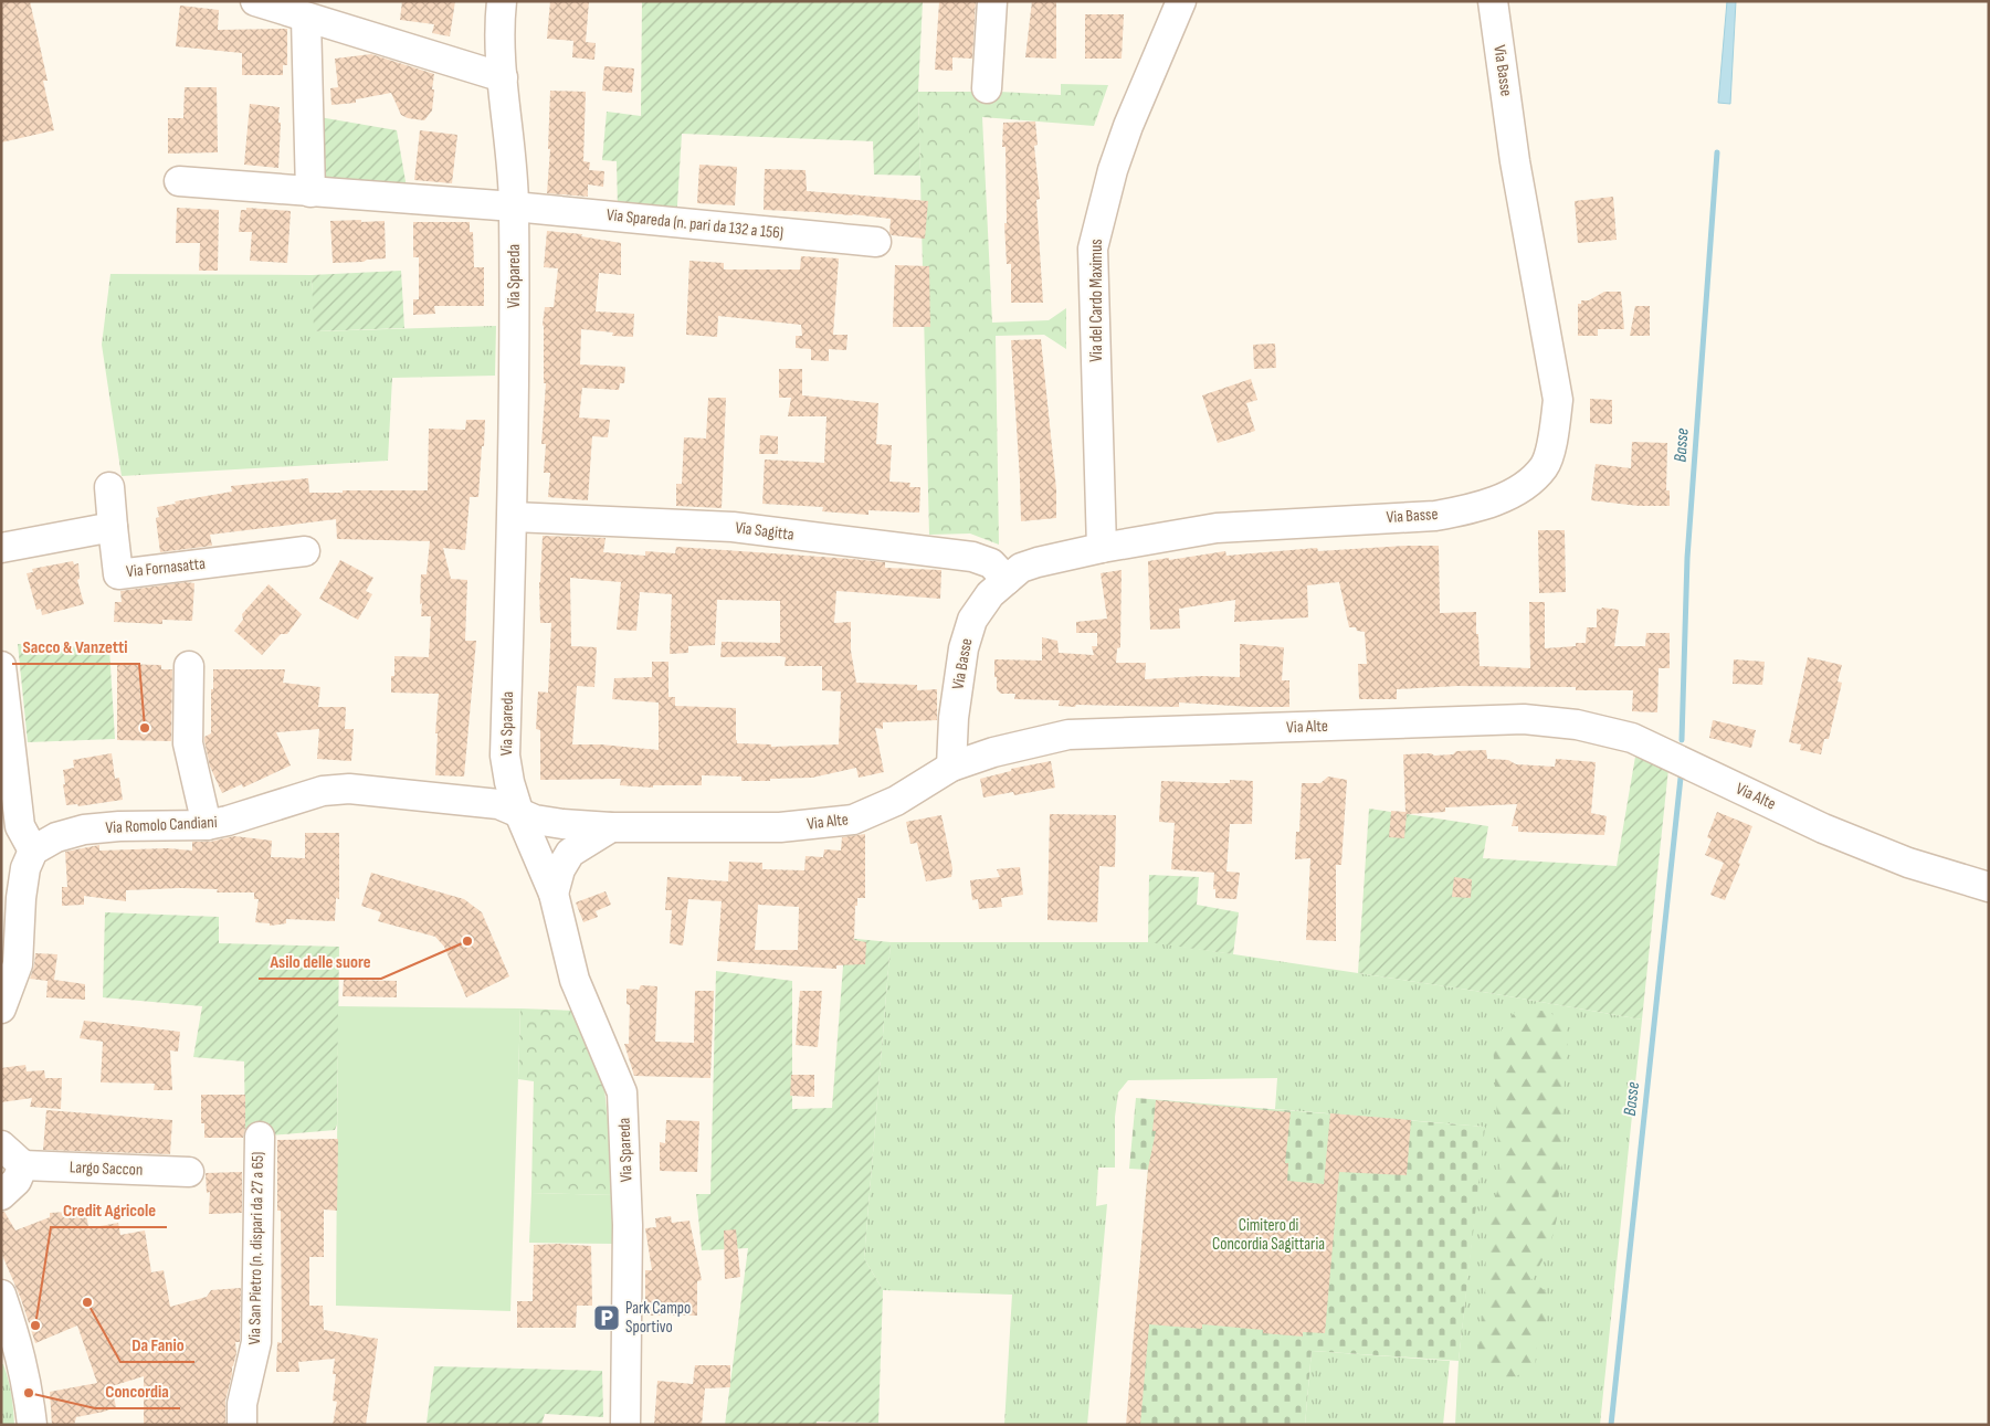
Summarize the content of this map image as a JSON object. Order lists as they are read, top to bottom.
{
  "streets": {
    "street": [
      "Via Basse",
      "Via Spareda (n. pari da 132 a 156)",
      "Via Spareda",
      "Via del Cardo Maximus",
      "Via Sagitta",
      "Via Fornasatta",
      "Via Alte",
      "Via Romolo Candiani",
      "Largo Saccon",
      "Via San Pietro (n. dispari da 27 a 65)"
    ]
  },
  "crossings": [
    ["Via Basse", "Via del Cardo Maximus"],
    ["Via Basse", "Via Sagitta"],
    ["Via Basse", "Via Alte"],
    ["Via Spareda (n. pari da 132 a 156)", "Via Spareda"],
    ["Via Spareda", "Via Sagitta"],
    ["Via Spareda", "Via Alte"],
    ["Via Spareda", "Via Romolo Candiani"],
    ["Via Alte", "Via Romolo Candiani"]
  ],
  "water": ["Basse"],
  "parks": ["Cimitero di Concordia Sagittaria"],
  "places": {
    "other": [
      "Sacco & Vanzetti",
      "Asilo delle suore",
      "Da Fanio",
      "Credit Agricole",
      "Concordia"
    ],
    "parking": ["Park Campo Sportivo"]
  }
}
